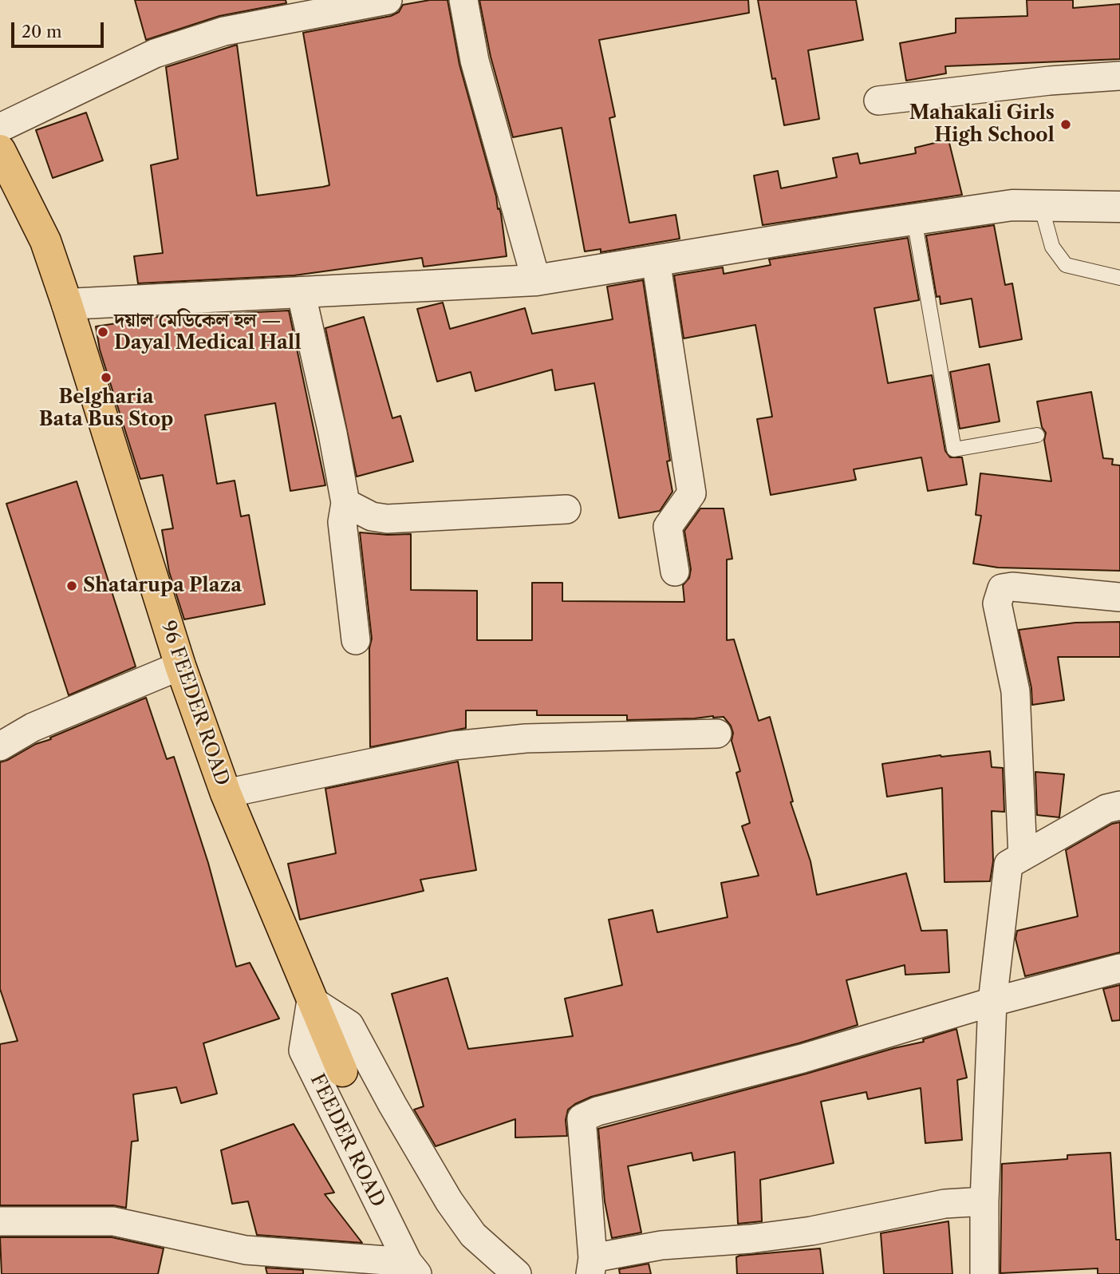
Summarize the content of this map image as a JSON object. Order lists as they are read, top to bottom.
{
  "streets": {
    "main road": ["96 FEEDER ROAD"],
    "street": ["FEEDER ROAD"]
  },
  "crossings": [
    ["96 FEEDER ROAD", "FEEDER ROAD"]
  ],
  "places": [
    "Mahakali Girls High School",
    "দয়াল মেডিকেল হল — Dayal Medical Hall",
    "Belgharia Bata Bus Stop",
    "Shatarupa Plaza"
  ],
  "scale_bar": "20 m"
}
